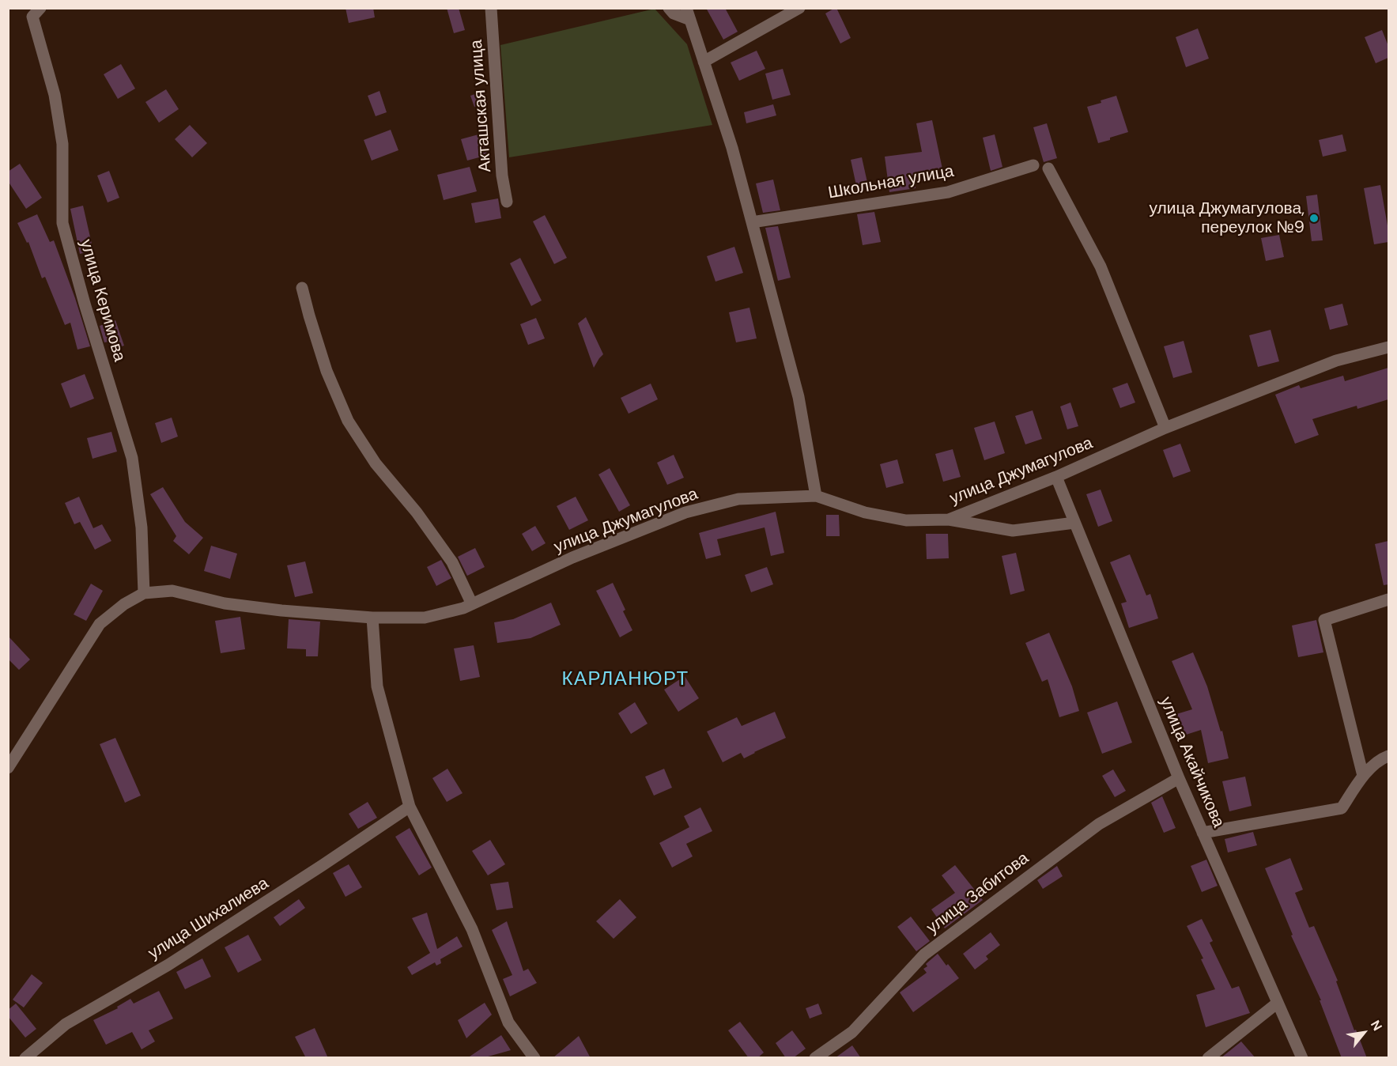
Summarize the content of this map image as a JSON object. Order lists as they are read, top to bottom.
{
  "streets": {
    "street": [
      "Акташская улица",
      "Школьная улица",
      "улица Керимова",
      "улица Джумагулова",
      "улица Акайчикова",
      "улица Забитова",
      "улица Шихалиева"
    ]
  },
  "crossings": [
    ["улица Керимова", "улица Джумагулова"],
    ["улица Джумагулова", "улица Акайчикова"],
    ["улица Акайчикова", "улица Забитова"]
  ],
  "districts": ["КАРЛАНЮРТ"],
  "places": ["улица Джумагулова, переулок №9"],
  "north": "top right"
}
